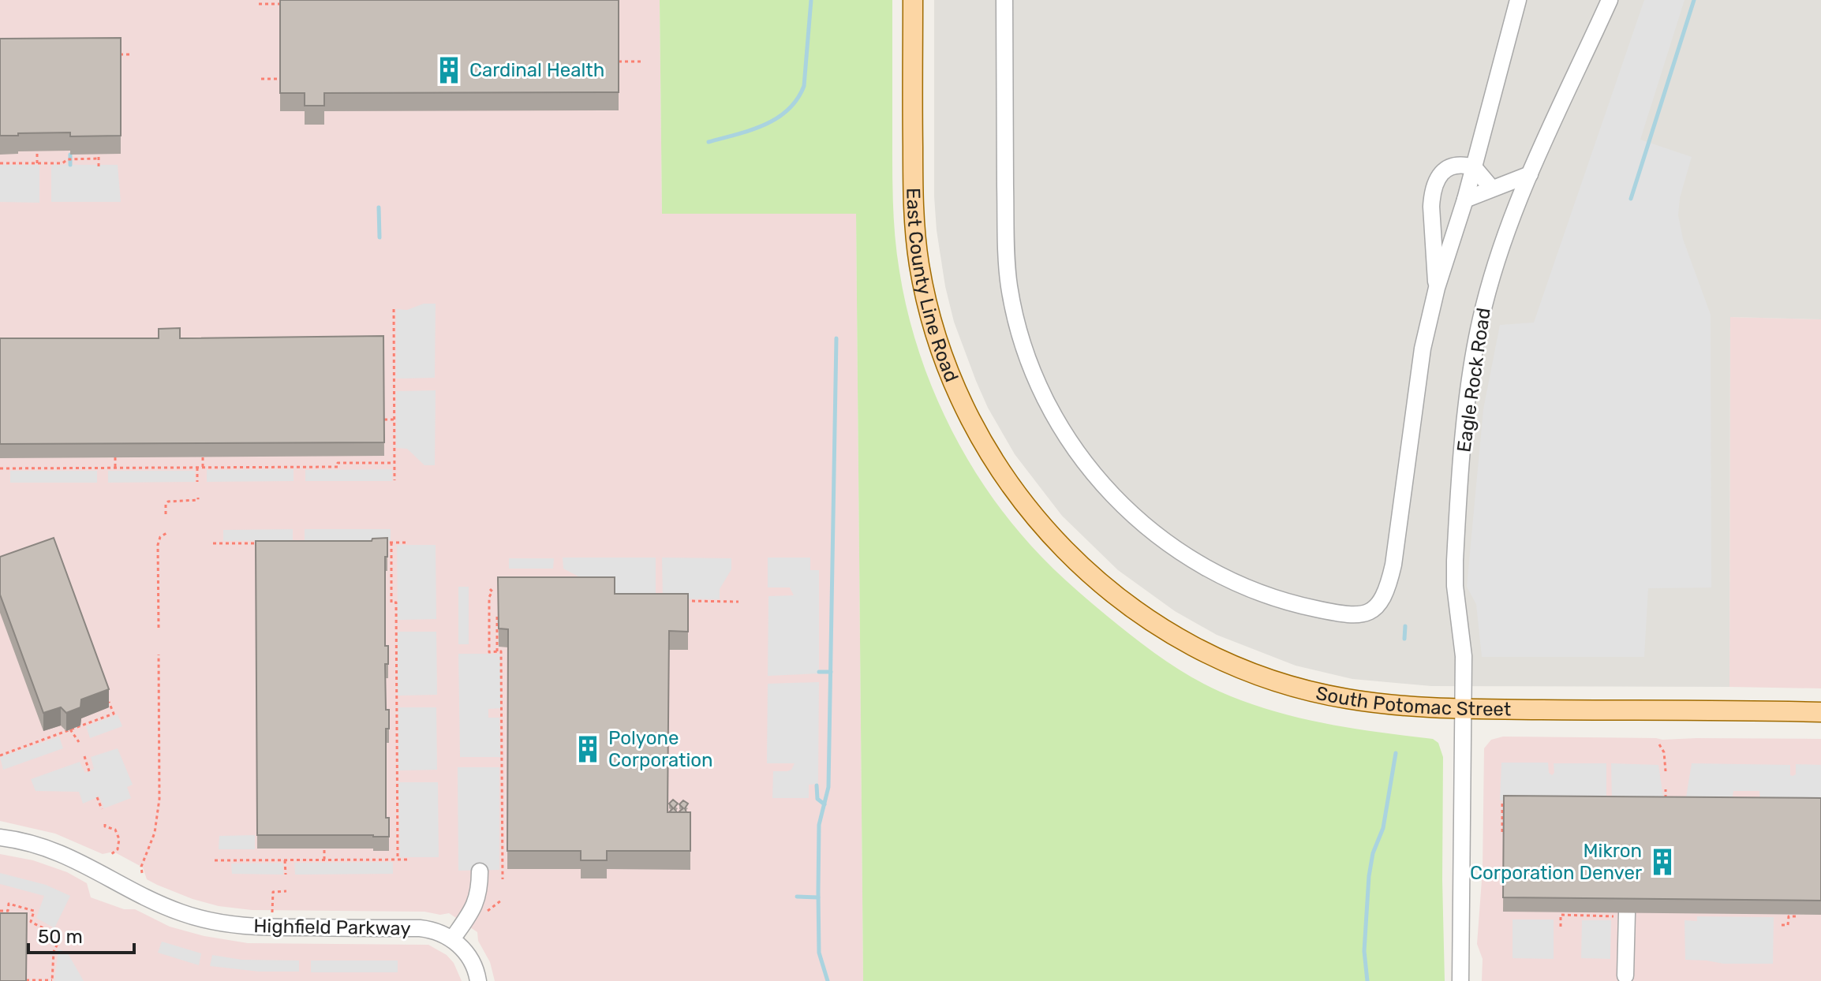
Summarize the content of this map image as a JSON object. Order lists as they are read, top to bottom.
{
  "streets": {
    "main road": ["East County Line Road", "South Potomac Street"],
    "street": ["Eagle Rock Road", "Highfield Parkway"]
  },
  "crossings": [
    ["East County Line Road", "South Potomac Street"],
    ["Eagle Rock Road", "South Potomac Street"]
  ],
  "places": {
    "building": ["Cardinal Health", "Polyone Corporation", "Mikron Corporation Denver"]
  },
  "scale_bar": "50 m"
}
